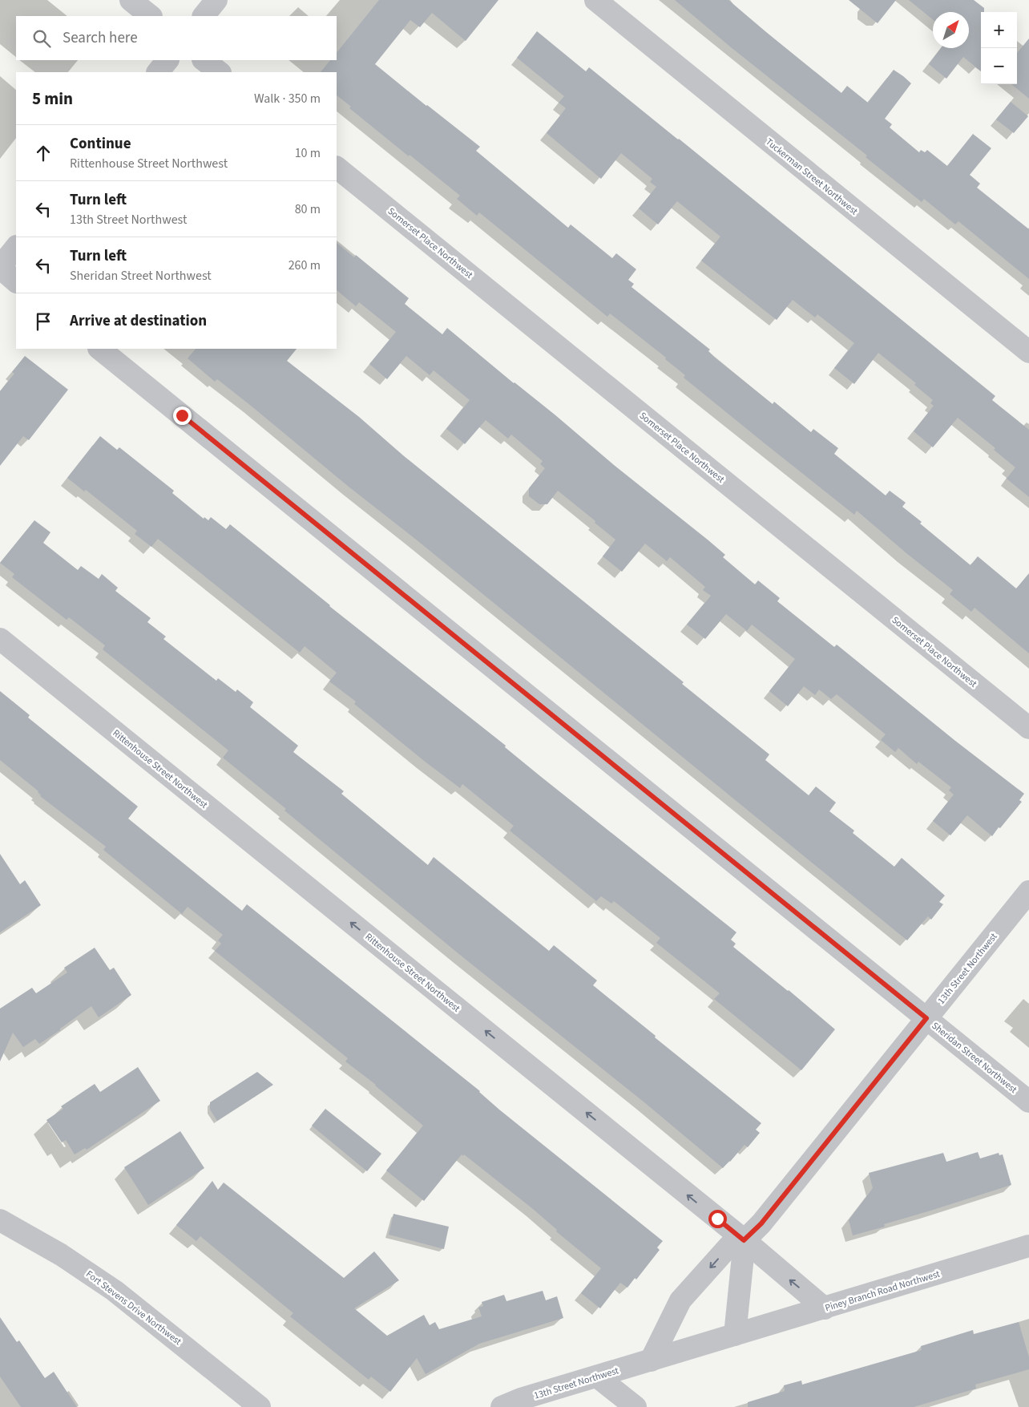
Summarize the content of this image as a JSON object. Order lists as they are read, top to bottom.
{
  "streets": {
    "street": [
      "Tuckerman Street Northwest",
      "Somerset Place Northwest",
      "Rittenhouse Street Northwest",
      "13th Street Northwest",
      "Sheridan Street Northwest",
      "Piney Branch Road Northwest",
      "Fort Stevens Drive Northwest"
    ]
  },
  "crossings": [
    ["Rittenhouse Street Northwest", "13th Street Northwest"],
    ["Rittenhouse Street Northwest", "Piney Branch Road Northwest"],
    ["13th Street Northwest", "Sheridan Street Northwest"],
    ["13th Street Northwest", "Piney Branch Road Northwest"]
  ],
  "one_way": ["Rittenhouse Street Northwest"],
  "north": "top right",
  "page": {
    "map_buttons": ["+", "−"],
    "search": "Search here",
    "heading": ["5 min", "Walk · 350 m"],
    "list": [
      ["Continue", "Rittenhouse Street Northwest", "10 m"],
      ["Turn left", "13th Street Northwest", "80 m"],
      ["Turn left", "Sheridan Street Northwest", "260 m"],
      "Arrive at destination"
    ]
  }
}
